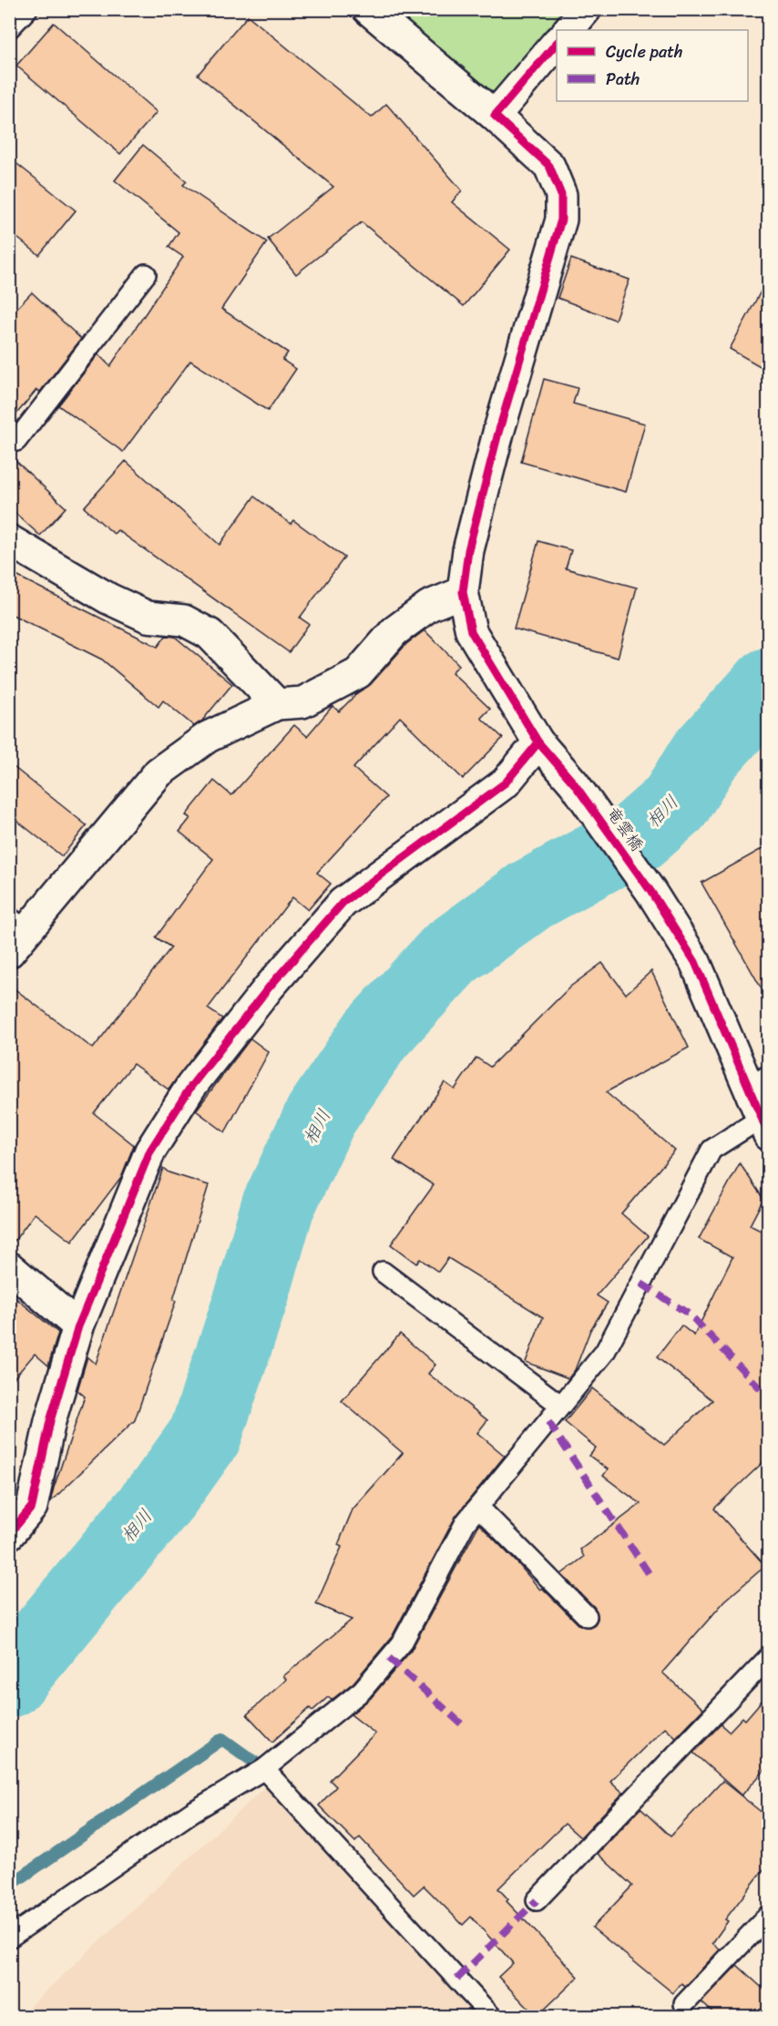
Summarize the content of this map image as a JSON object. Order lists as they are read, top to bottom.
{
  "streets": {
    "street": ["竜雲橋"]
  },
  "water": ["相川"],
  "legend": ["Cycle path", "Path"]
}
